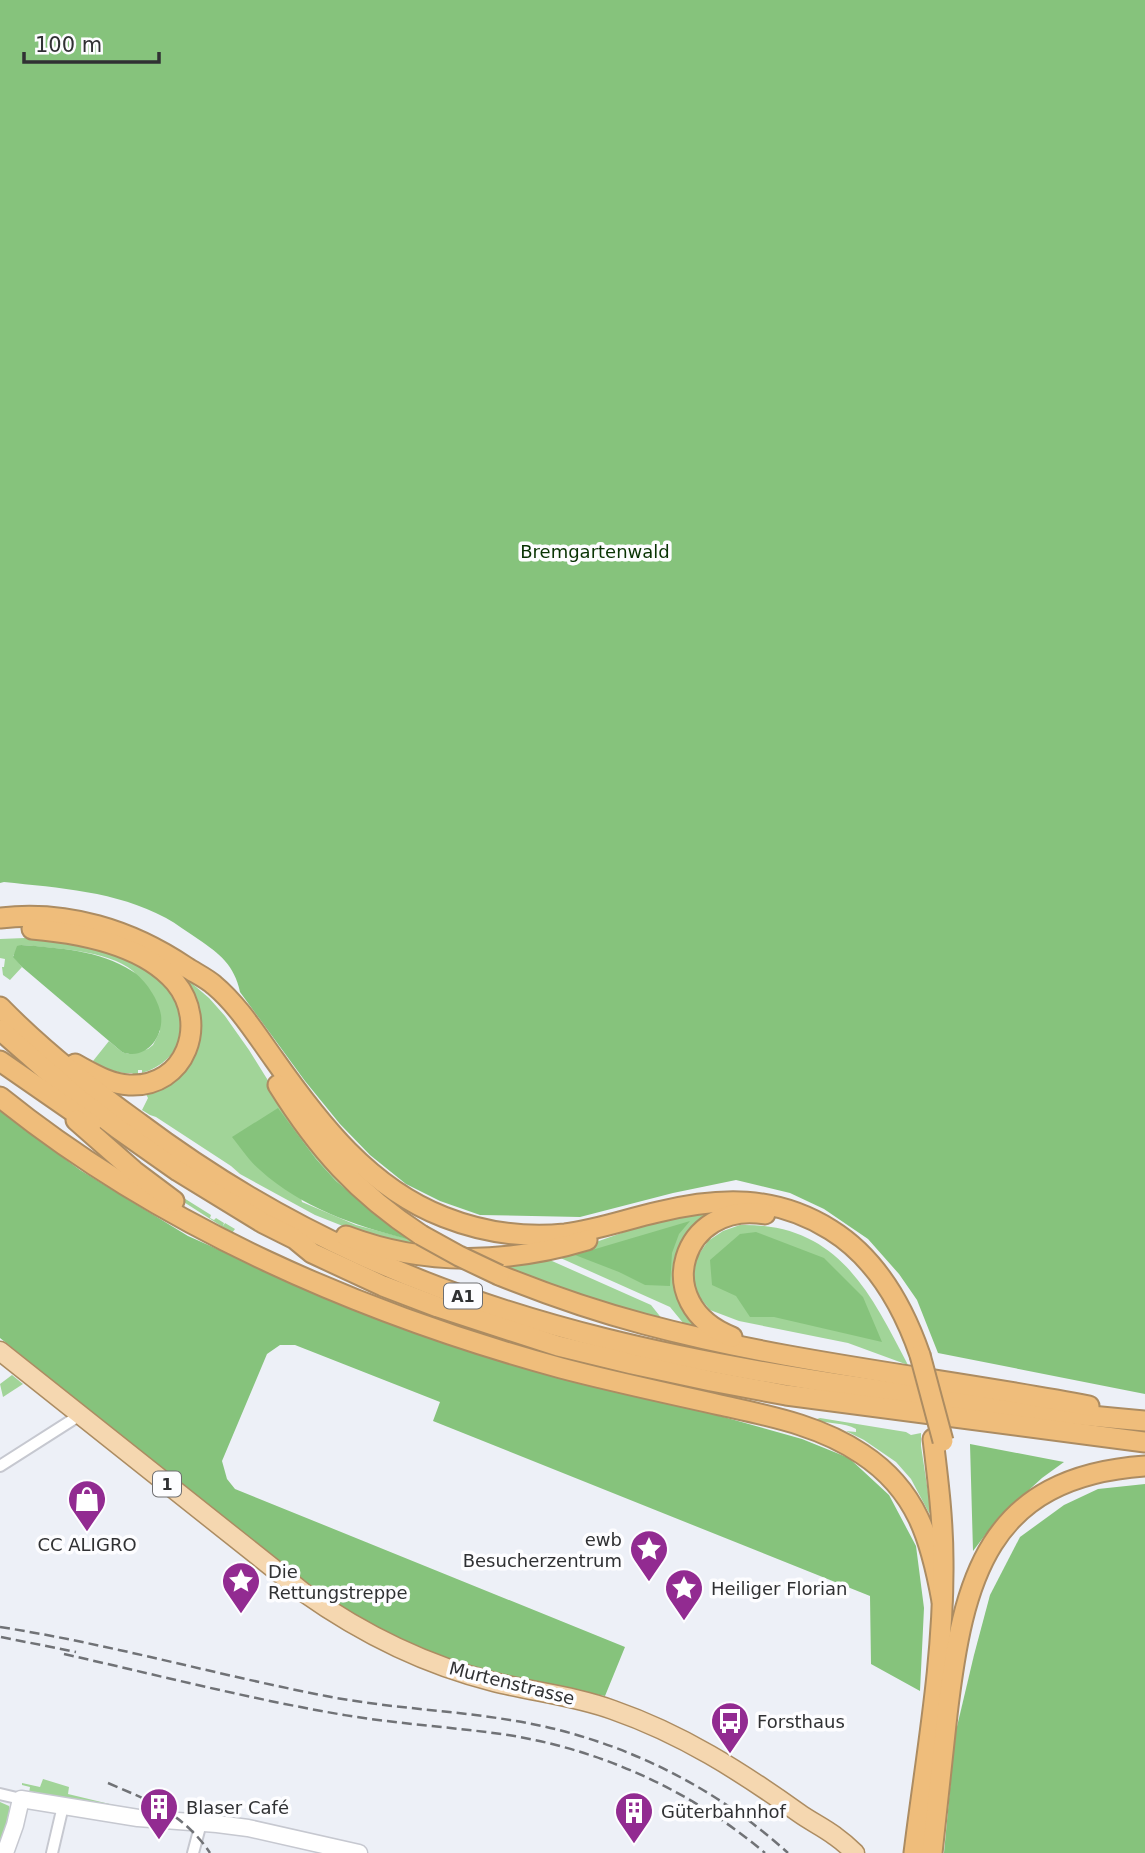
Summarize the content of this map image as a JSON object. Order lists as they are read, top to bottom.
{
  "streets": {
    "highway": ["A1"],
    "main road": ["1", "Murtenstrasse"]
  },
  "parks": ["Bremgartenwald"],
  "places": {
    "shop": ["CC ALIGRO"],
    "place": ["ewb Besucherzentrum", "Die Rettungstreppe", "Heiliger Florian"],
    "bus stop": ["Forsthaus"],
    "building": ["Blaser Café", "Güterbahnhof"]
  },
  "scale_bar": "100 m"
}
